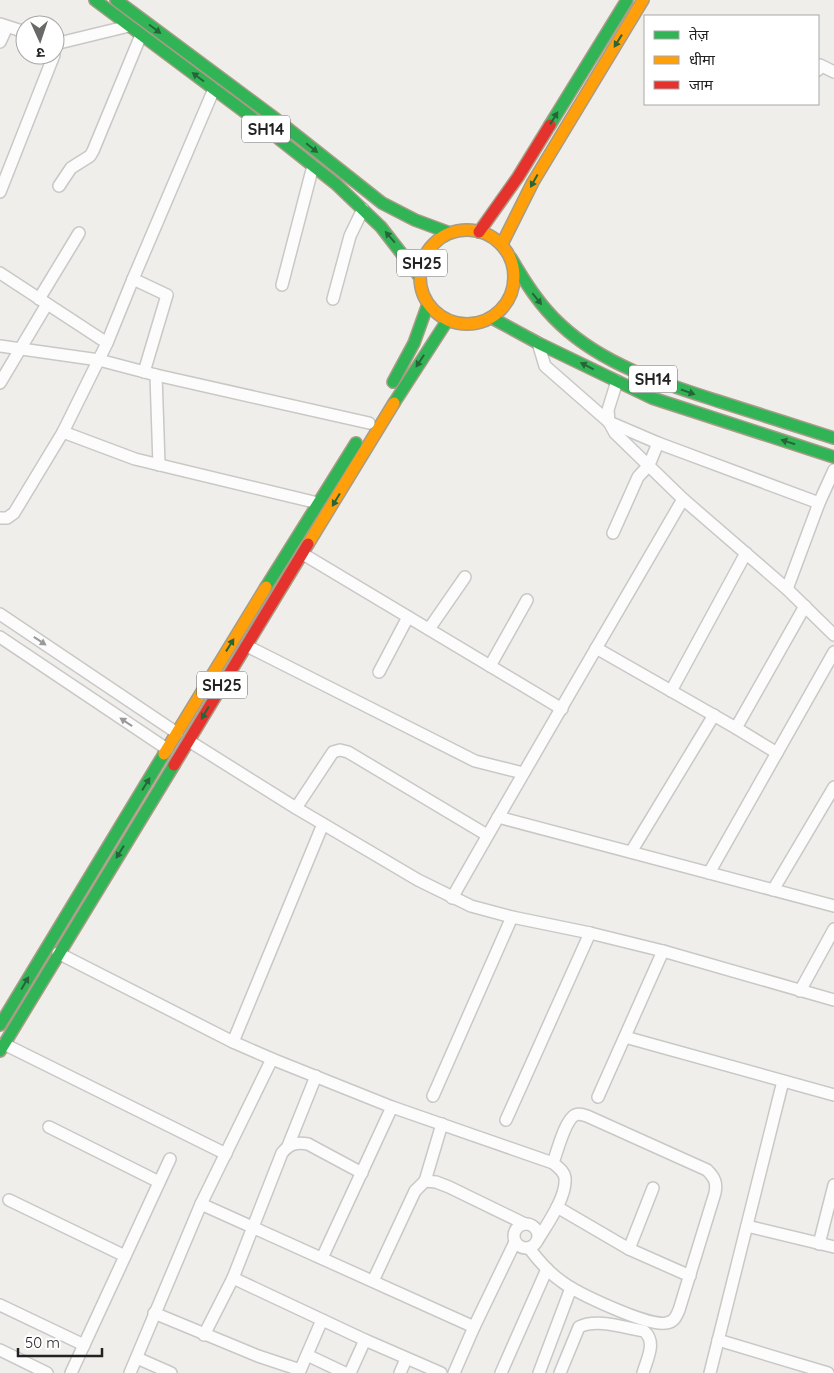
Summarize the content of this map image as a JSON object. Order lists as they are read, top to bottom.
{
  "streets": {
    "main road": ["SH14", "SH25"]
  },
  "crossings": [
    ["SH14", "SH25"]
  ],
  "legend": ["तेज़", "धीमा", "जाम"],
  "scale_bar": "50 m",
  "north": "bottom"
}
